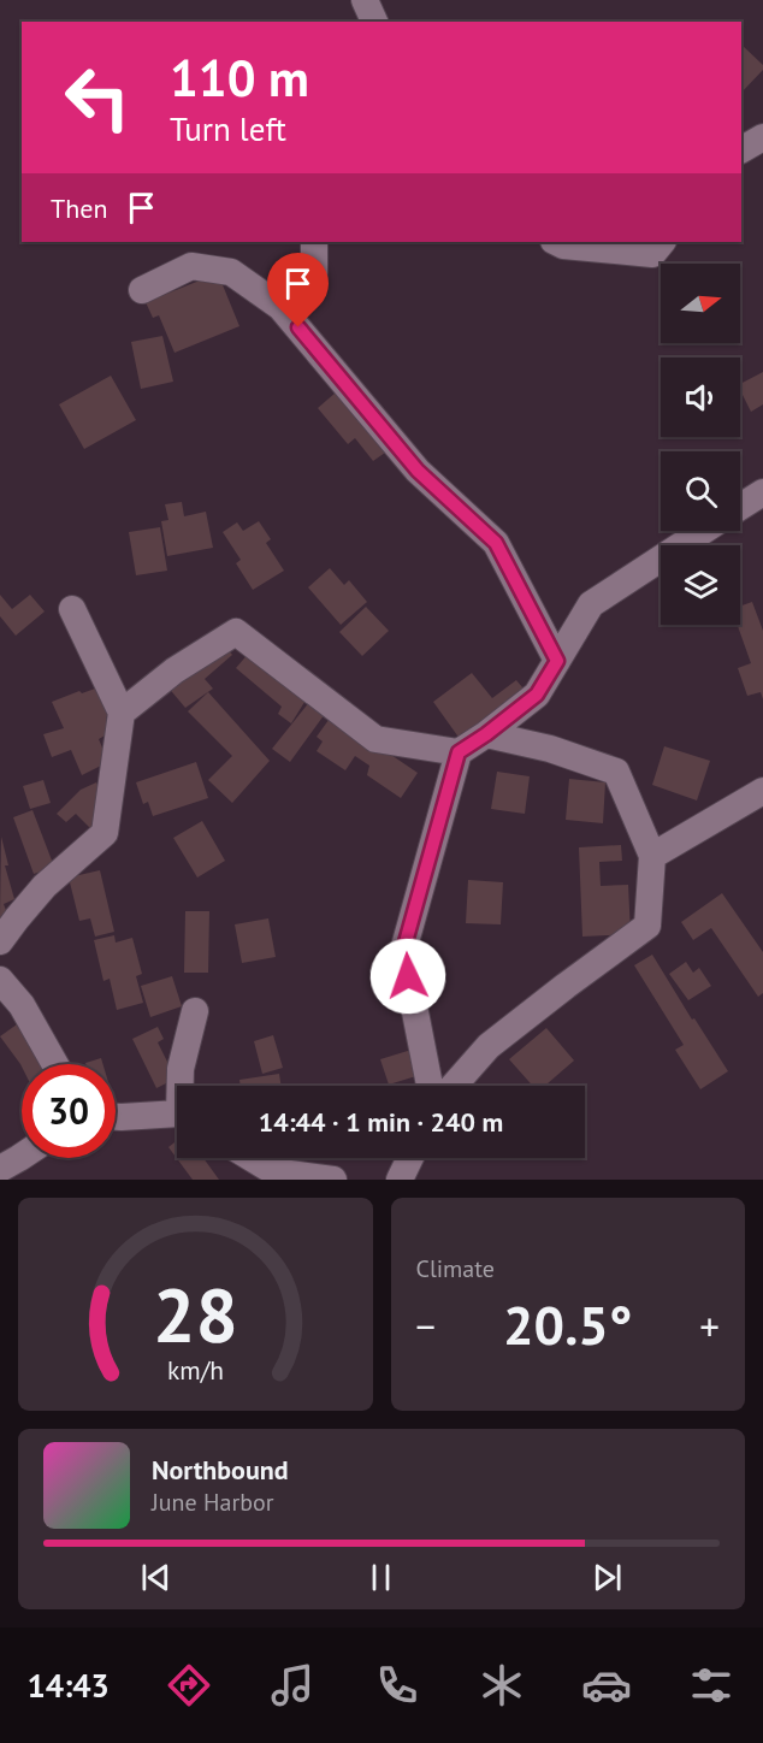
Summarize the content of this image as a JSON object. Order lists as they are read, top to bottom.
{
  "north": "right",
  "page": {
    "turn": ["110 m", "Turn left"],
    "then": "Then",
    "limit": "30",
    "trip": "14:44 · 1 min · 240 m",
    "tile": "Climate",
    "heat": ["−", "20.5°", "+"],
    "song": ["Northbound", "June Harbor"],
    "tabs": "14:43",
    "gauge": ["28", "km/h"]
  }
}
